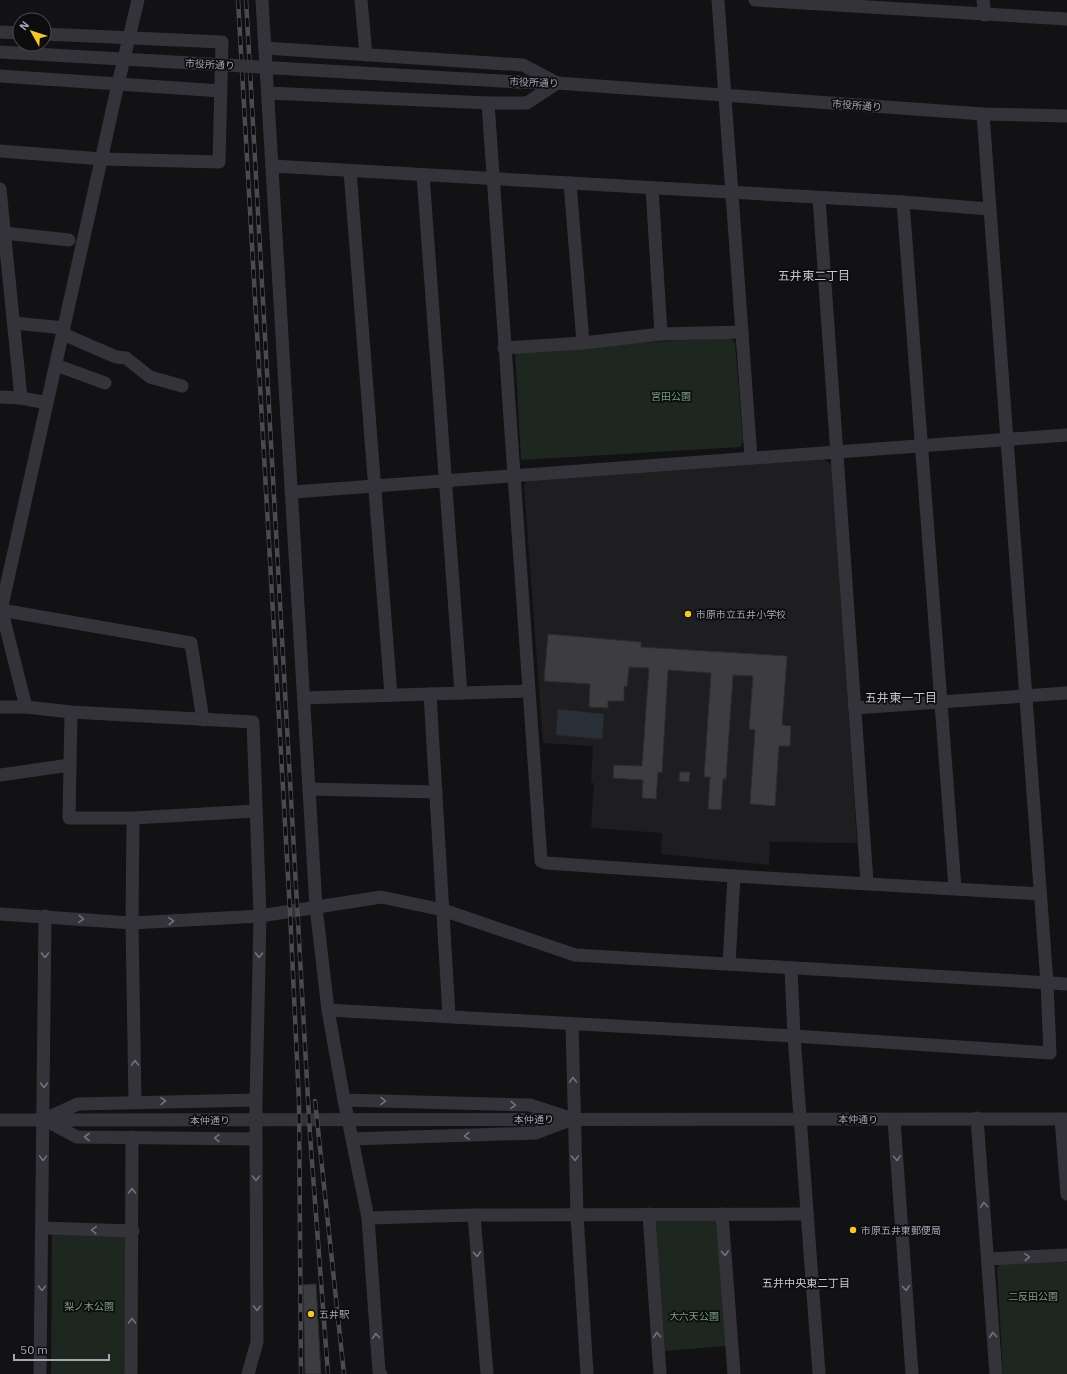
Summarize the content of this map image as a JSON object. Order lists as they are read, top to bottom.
{
  "streets": {
    "street": ["市役所通り", "本仲通り"]
  },
  "districts": ["五井東二丁目", "五井東一丁目", "五井中央東二丁目"],
  "parks": [
    "宮田公園",
    "二反田公園",
    "梨ノ木公園",
    "大六天公園"
  ],
  "places": ["市原市立五井小学校", "市原五井東郵便局", "五井駅"],
  "scale_bar": "50 m",
  "north": "top left"
}
